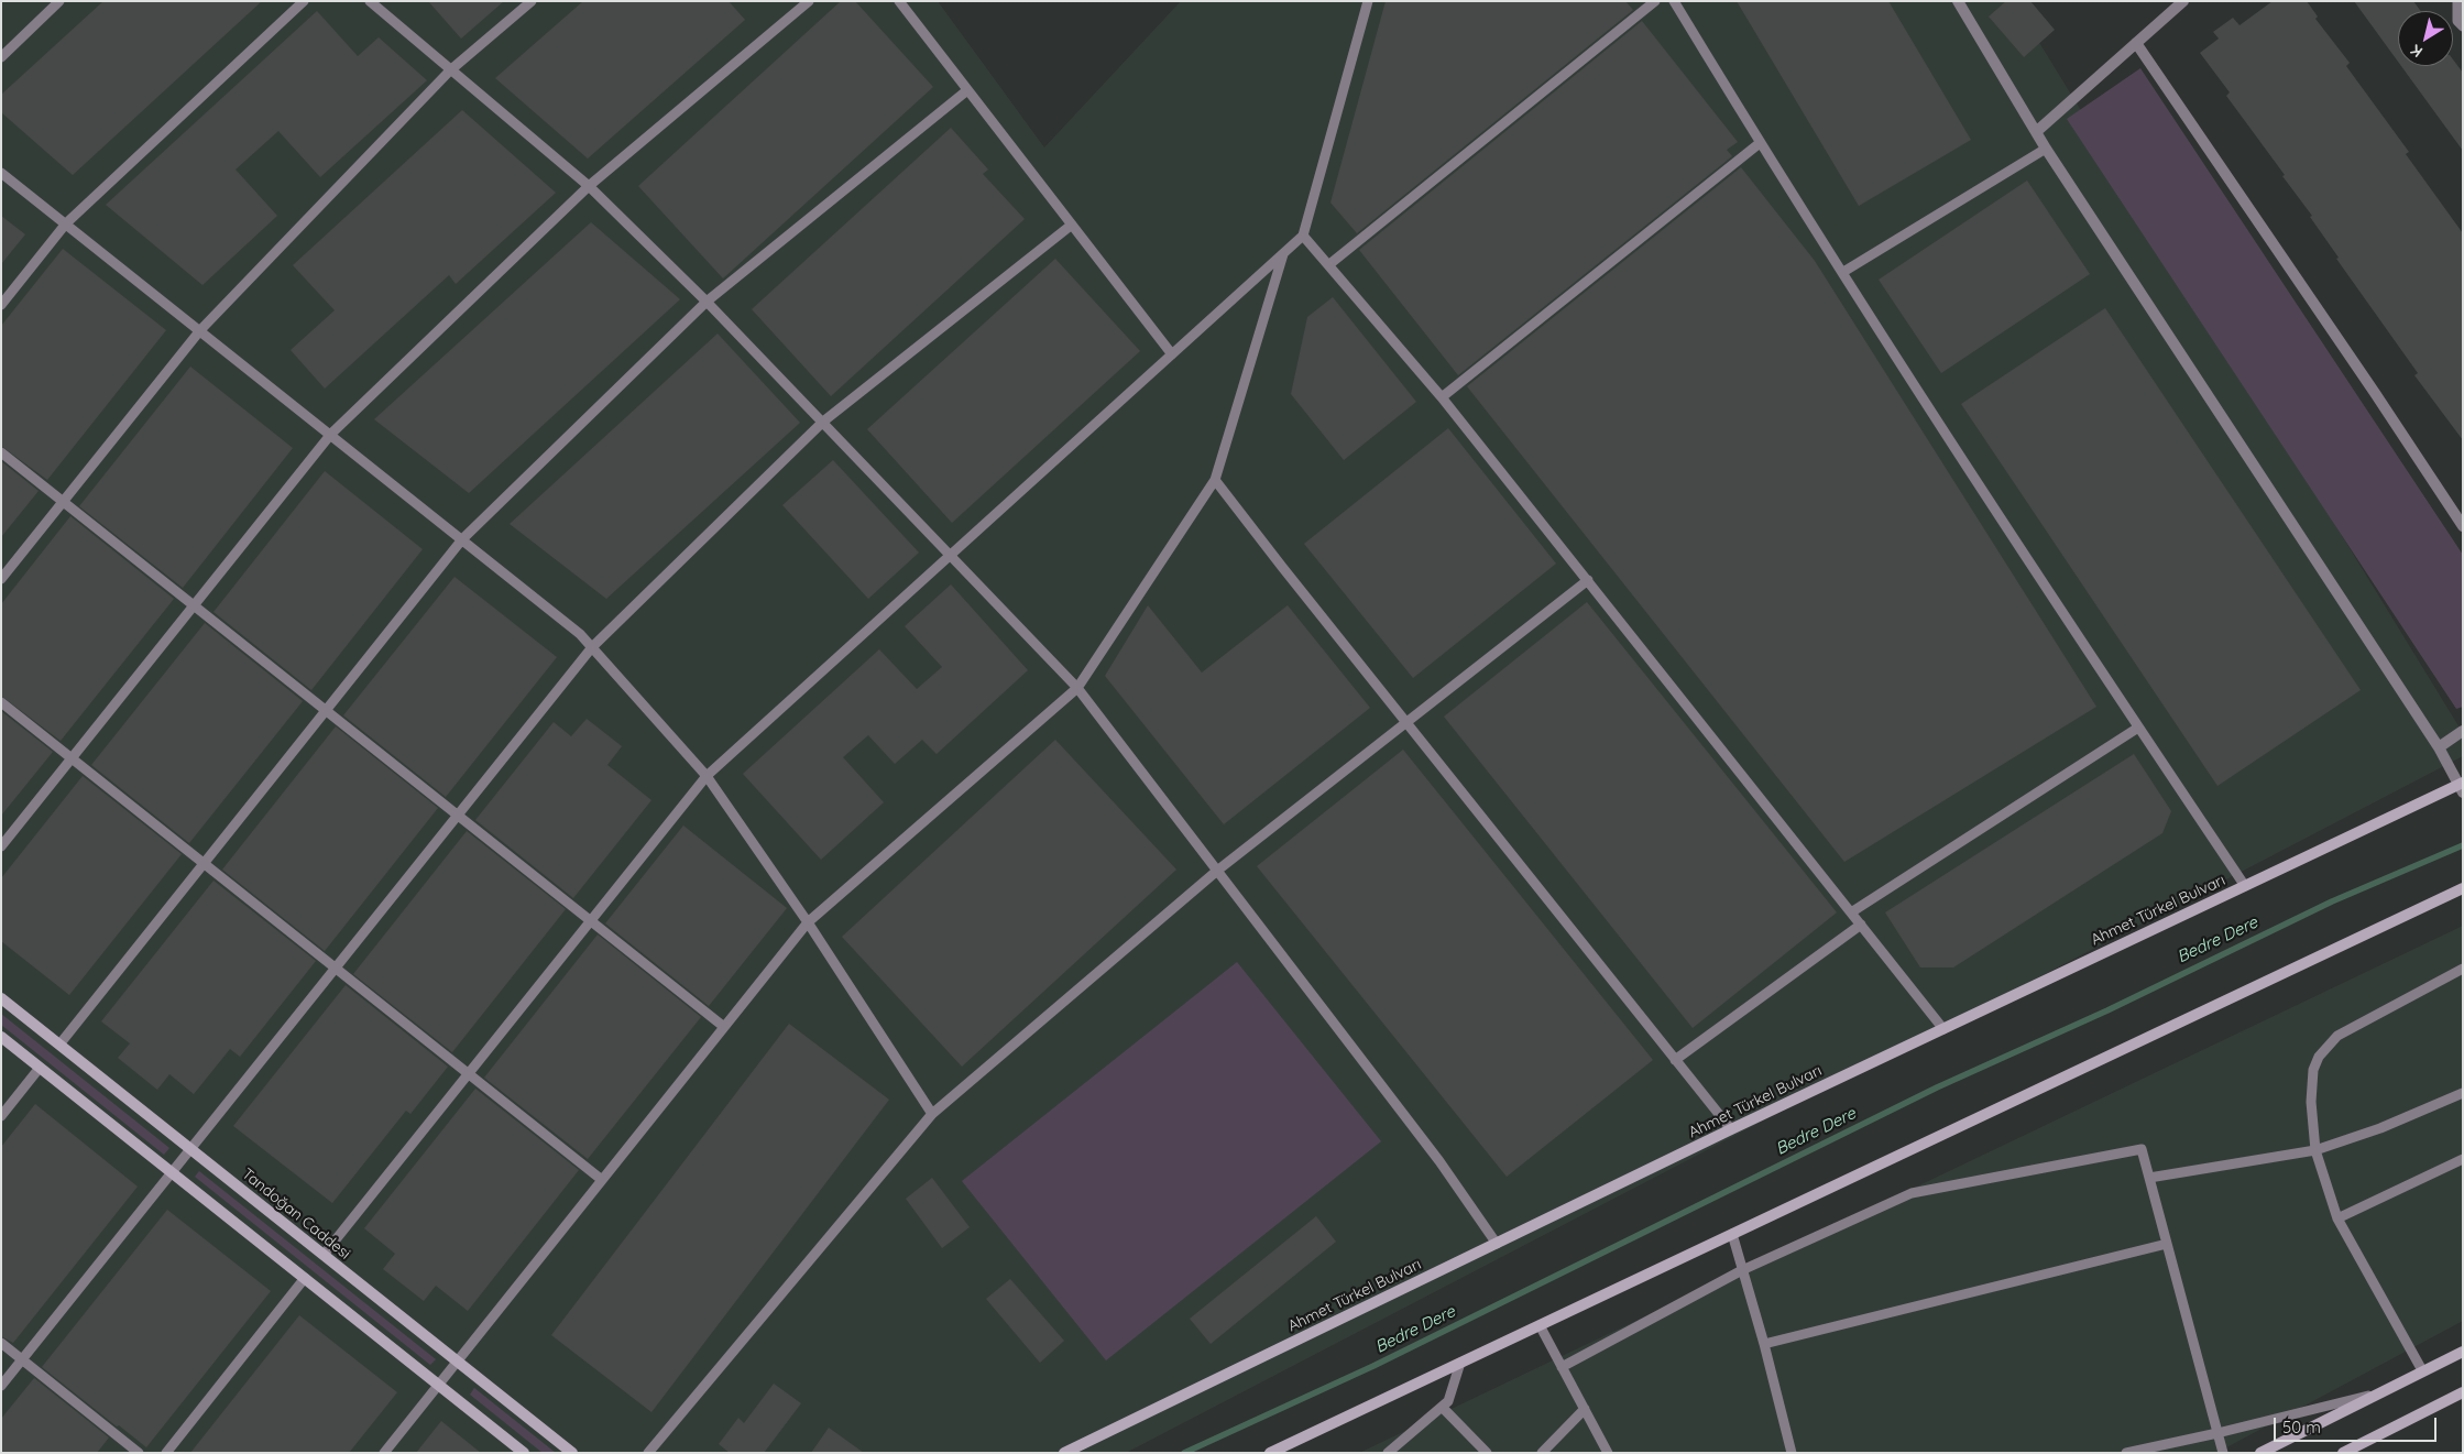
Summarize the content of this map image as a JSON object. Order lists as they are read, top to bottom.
{
  "streets": {
    "street": ["Ahmet Türkel Bulvarı", "Tandoğan Caddesi"]
  },
  "water": ["Bedre Dere"],
  "scale_bar": "50 m",
  "north": "bottom left"
}
